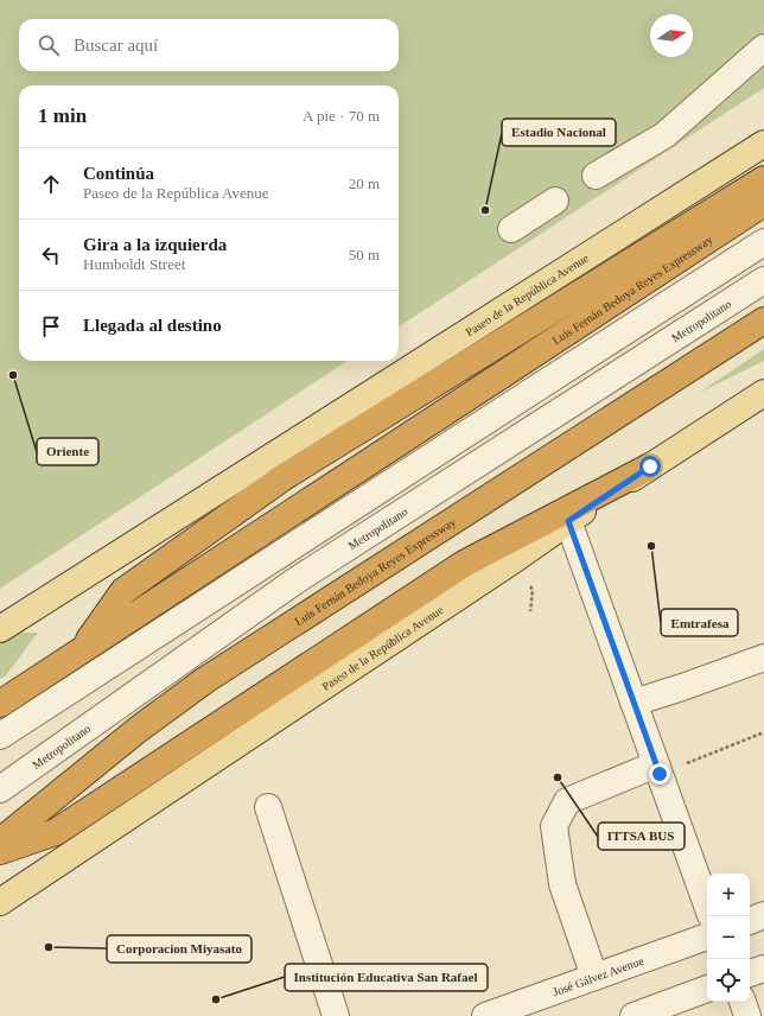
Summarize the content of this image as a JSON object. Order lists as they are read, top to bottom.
{
  "streets": {
    "highway": ["Luis Fernán Bedoya Reyes Expressway"],
    "main road": ["Paseo de la República Avenue"],
    "street": ["Metropolitano", "José Gálvez Avenue"]
  },
  "places": [
    "Estadio Nacional",
    "Oriente",
    "Emtrafesa",
    "ITTSA BUS",
    "Corporacion Miyasato",
    "Institución Educativa San Rafael"
  ],
  "north": "right",
  "page": {
    "search": "Buscar aquí",
    "heading": ["1 min", "A pie · 70 m"],
    "list": [
      ["Continúa", "Paseo de la República Avenue", "20 m"],
      ["Gira a la izquierda", "Humboldt Street", "50 m"],
      "Llegada al destino"
    ],
    "map_buttons": ["+", "−"]
  }
}
